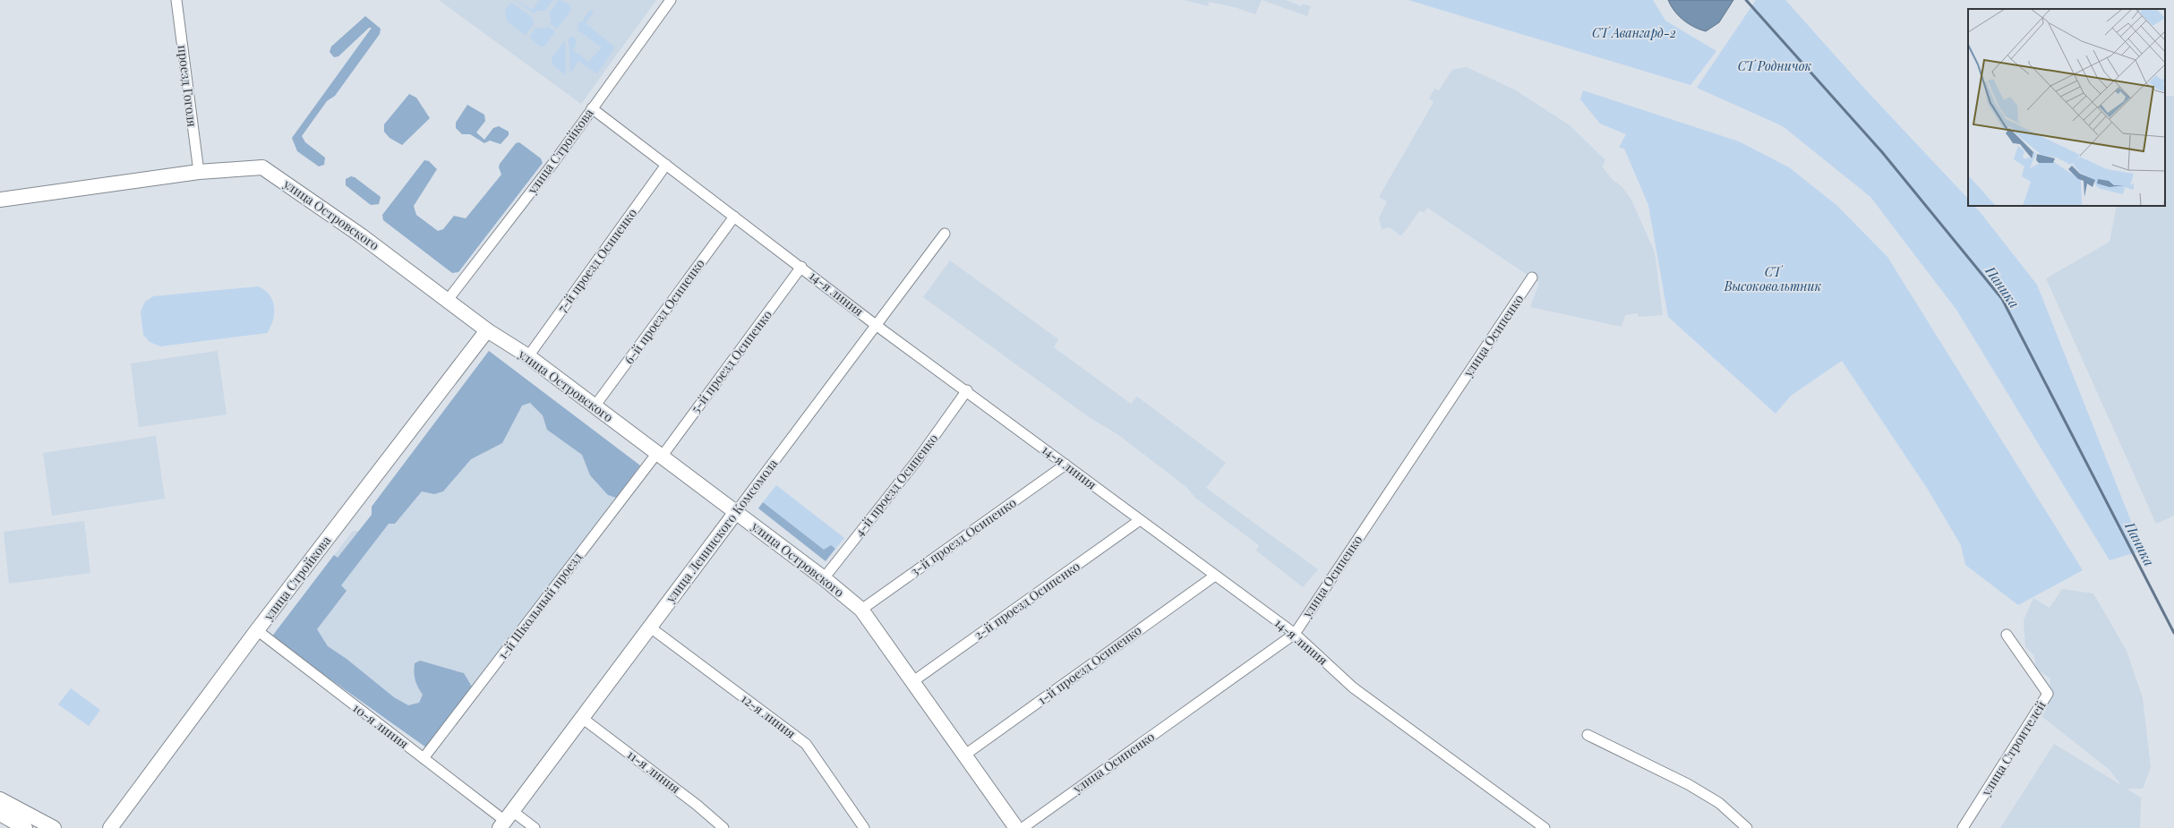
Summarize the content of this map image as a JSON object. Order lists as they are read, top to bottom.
{
  "streets": {
    "street": [
      "проезд Гоголя",
      "улица Стройкова",
      "улица Островского",
      "7-й проезд Осипенко",
      "14-я линия",
      "6-й проезд Осипенко",
      "улица Осипенко",
      "5-й проезд Осипенко",
      "4-й проезд Осипенко",
      "улица Ленинского Комсомола",
      "3-й проезд Осипенко",
      "2-й проезд Осипенко",
      "1-й Школьный проезд",
      "1-й проезд Осипенко",
      "12-я линия",
      "10-я линия",
      "улица Строителей",
      "11-я линия"
    ]
  },
  "crossings": [
    ["проезд Гоголя", "улица Островского"],
    ["улица Стройкова", "улица Островского"],
    ["улица Стройкова", "14-я линия"],
    ["улица Стройкова", "10-я линия"],
    ["улица Островского", "7-й проезд Осипенко"],
    ["улица Островского", "6-й проезд Осипенко"],
    ["улица Островского", "5-й проезд Осипенко"],
    ["улица Островского", "4-й проезд Осипенко"],
    ["улица Островского", "улица Ленинского Комсомола"],
    ["улица Островского", "3-й проезд Осипенко"],
    ["улица Островского", "2-й проезд Осипенко"],
    ["улица Островского", "1-й Школьный проезд"],
    ["улица Островского", "1-й проезд Осипенко"],
    ["7-й проезд Осипенко", "14-я линия"],
    ["14-я линия", "6-й проезд Осипенко"],
    ["14-я линия", "улица Осипенко"],
    ["14-я линия", "5-й проезд Осипенко"],
    ["14-я линия", "4-й проезд Осипенко"],
    ["14-я линия", "улица Ленинского Комсомола"],
    ["14-я линия", "3-й проезд Осипенко"],
    ["14-я линия", "2-й проезд Осипенко"],
    ["14-я линия", "1-й проезд Осипенко"],
    ["5-й проезд Осипенко", "1-й Школьный проезд"],
    ["улица Ленинского Комсомола", "12-я линия"],
    ["улица Ленинского Комсомола", "10-я линия"],
    ["улица Ленинского Комсомола", "11-я линия"],
    ["1-й Школьный проезд", "10-я линия"]
  ],
  "water": ["Паника"],
  "parks": ["СТ Авангард-2", "СТ Родничок", "СТ Высоковольтник"]
}
